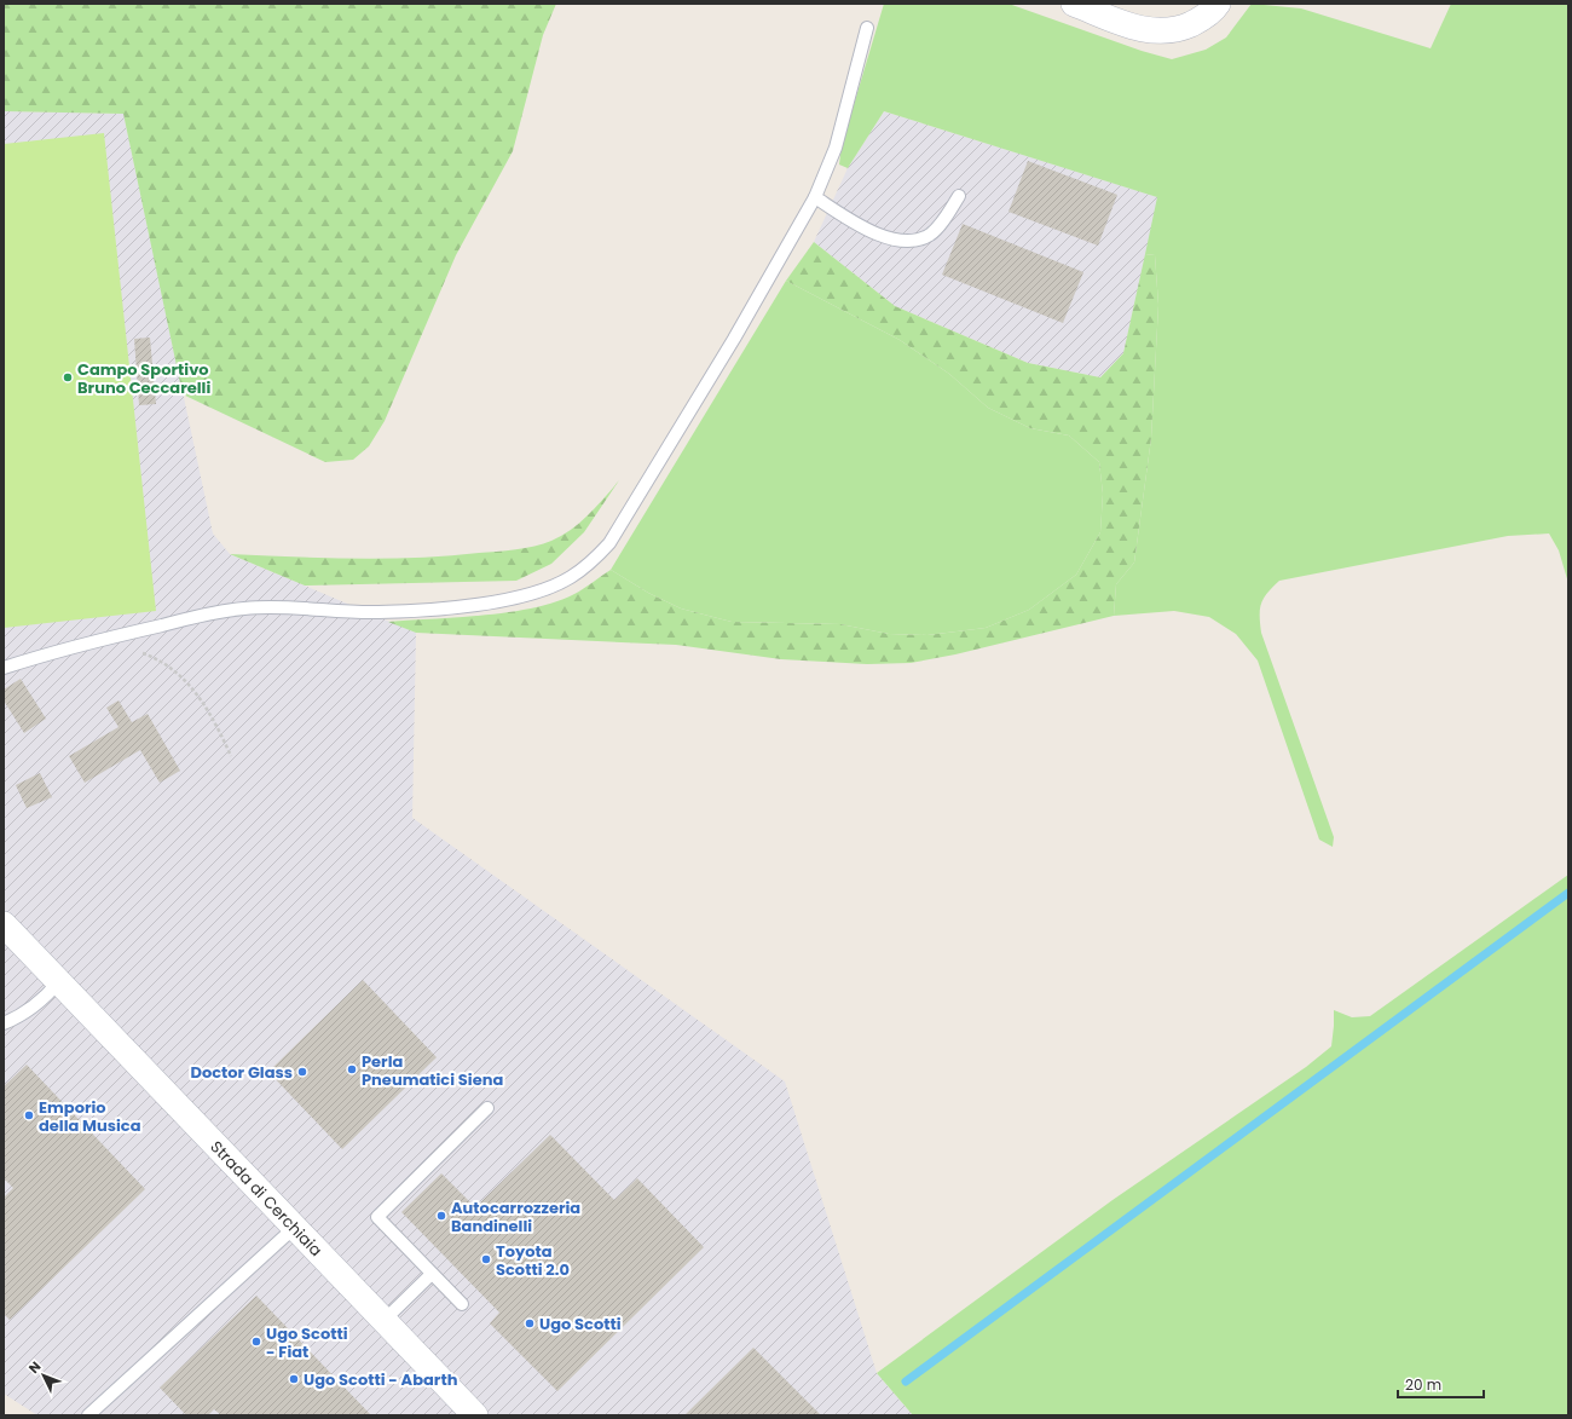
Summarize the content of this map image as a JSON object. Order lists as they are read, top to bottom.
{
  "streets": {
    "street": ["Strada di Cerchiaia"]
  },
  "places": [
    "Campo Sportivo Bruno Ceccarelli",
    "Perla Pneumatici Siena",
    "Doctor Glass",
    "Emporio della Musica",
    "Autocarrozzeria Bandinelli",
    "Toyota Scotti 2.0",
    "Ugo Scotti",
    "Ugo Scotti - Fiat",
    "Ugo Scotti - Abarth"
  ],
  "scale_bar": "20 m",
  "north": "top left"
}
